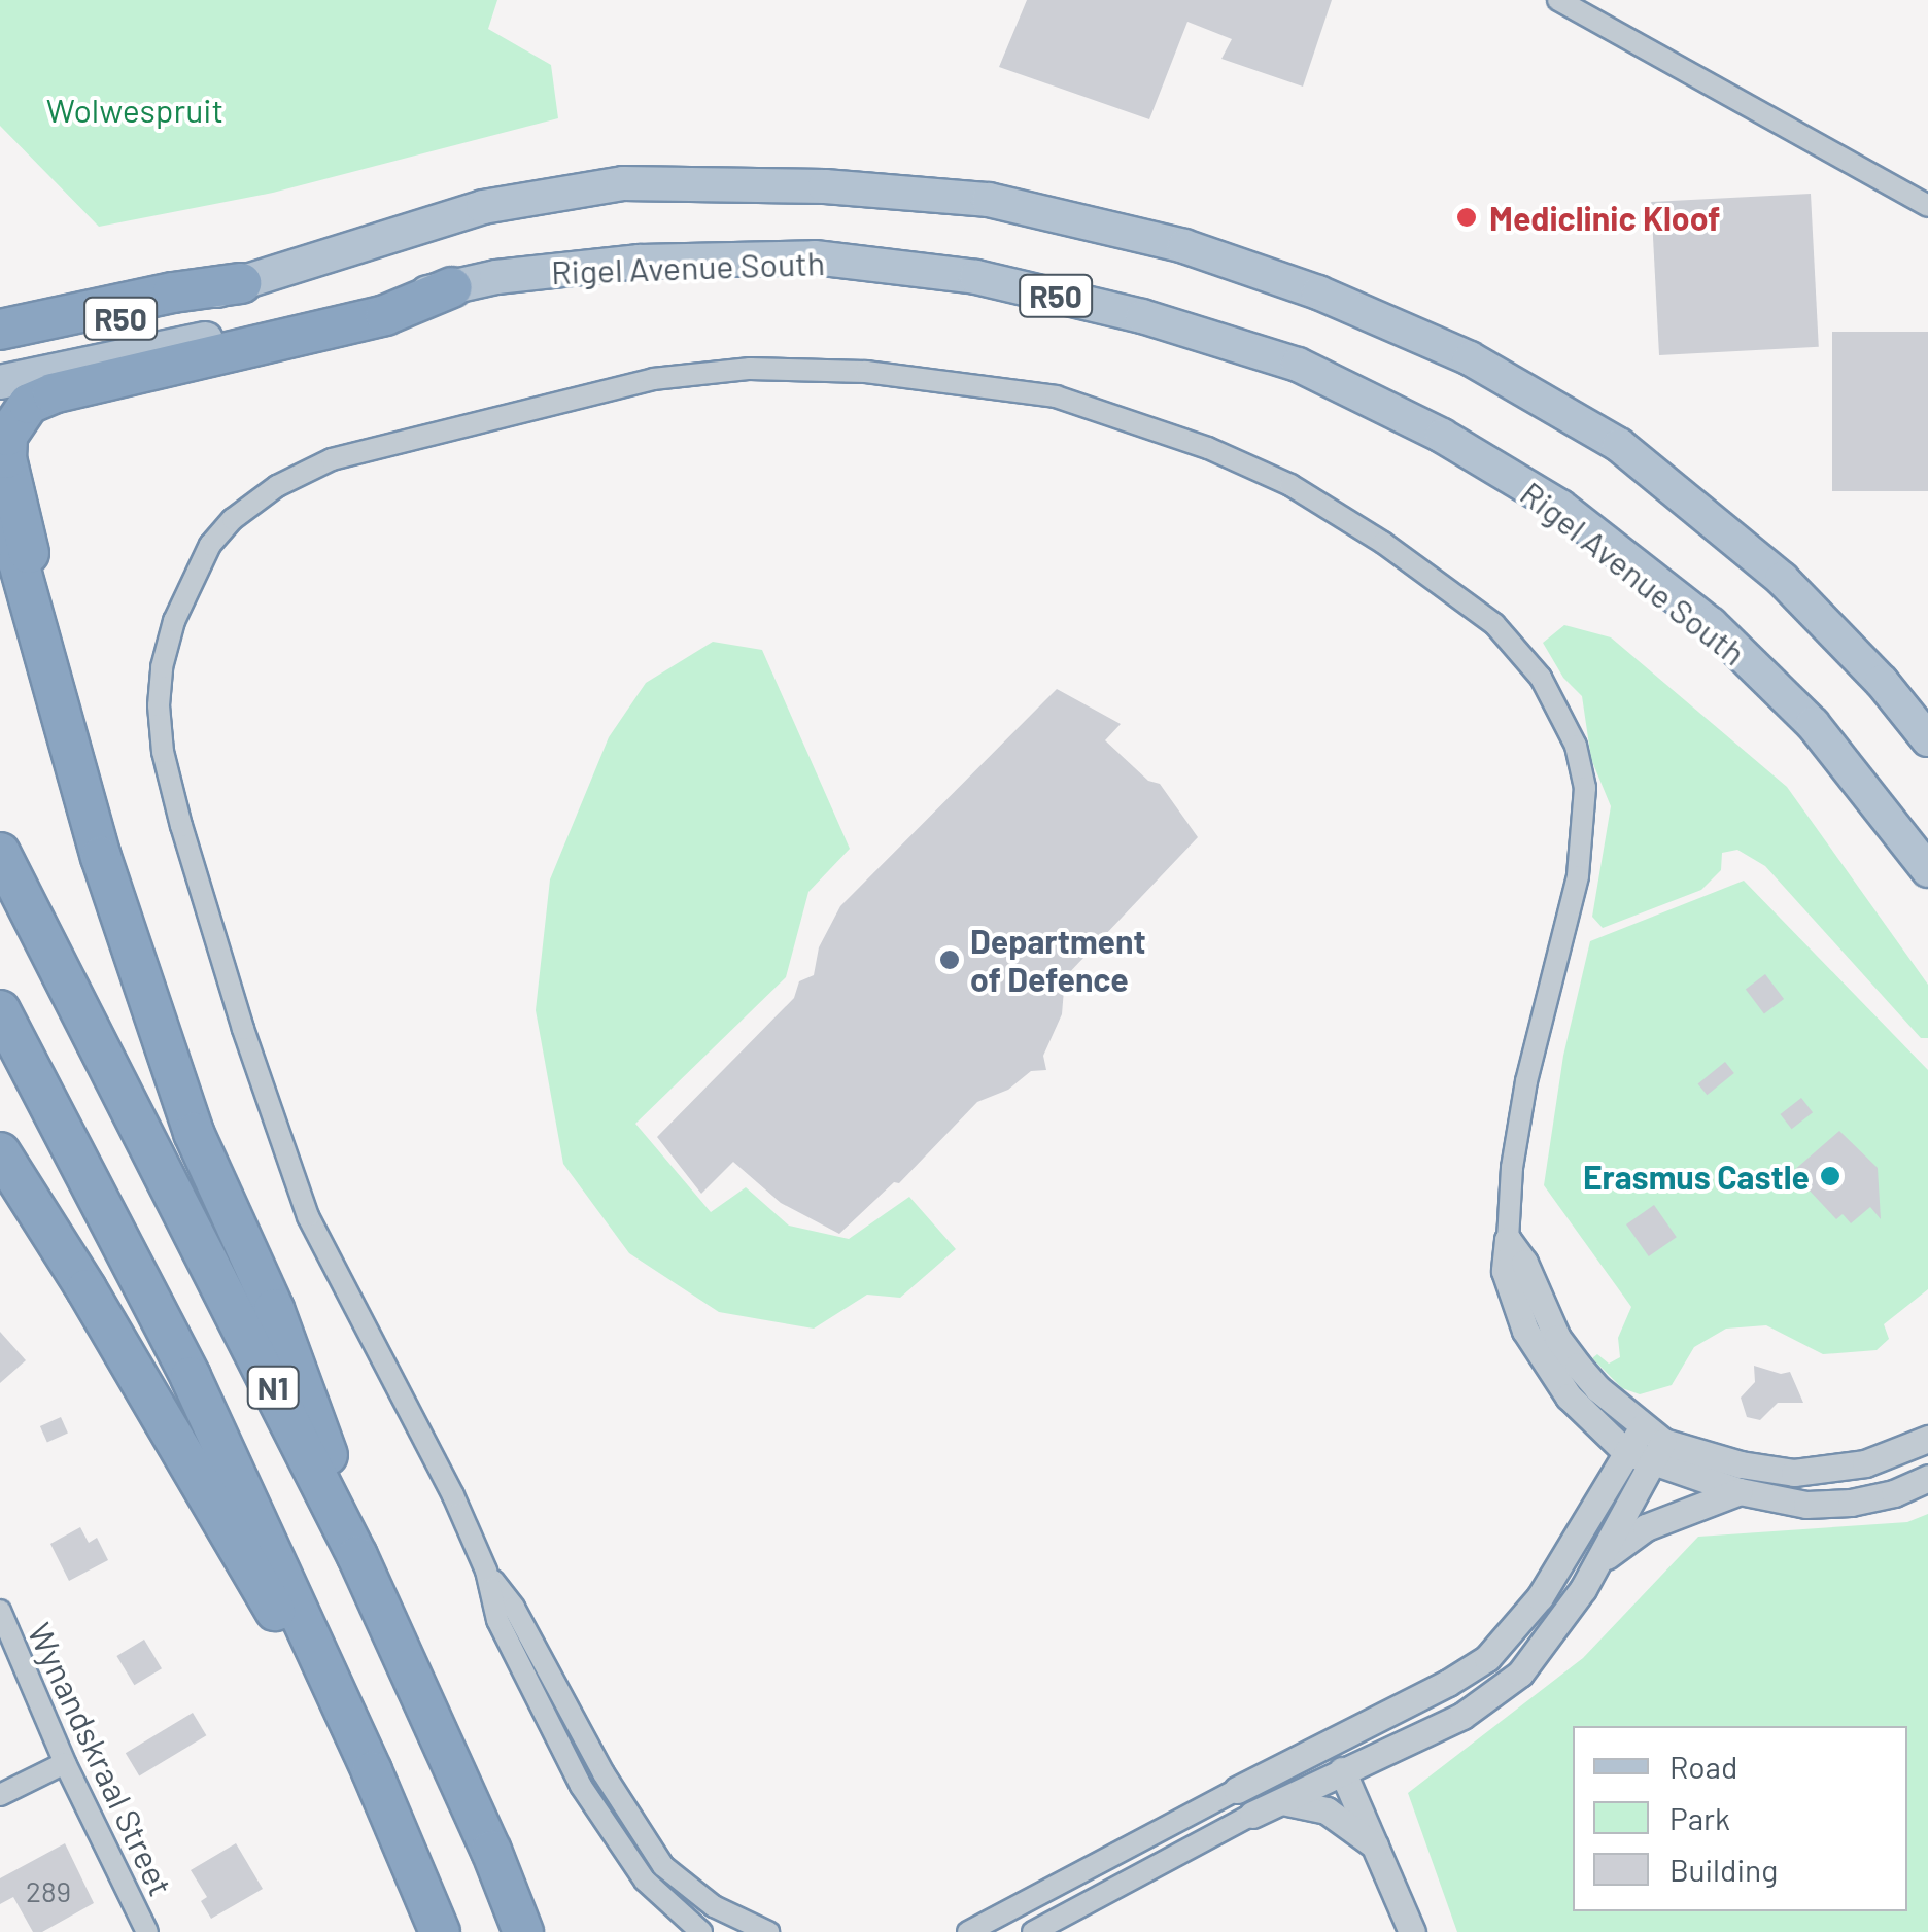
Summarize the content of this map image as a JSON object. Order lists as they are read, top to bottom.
{
  "streets": {
    "highway": ["N1"],
    "main road": ["Rigel Avenue South", "R50"],
    "street": ["Wynandskraal Street"]
  },
  "parks": ["Wolwespruit"],
  "places": ["Mediclinic Kloof", "Department of Defence", "Erasmus Castle"],
  "house_numbers": ["289"],
  "legend": ["Road", "Park", "Building"]
}
